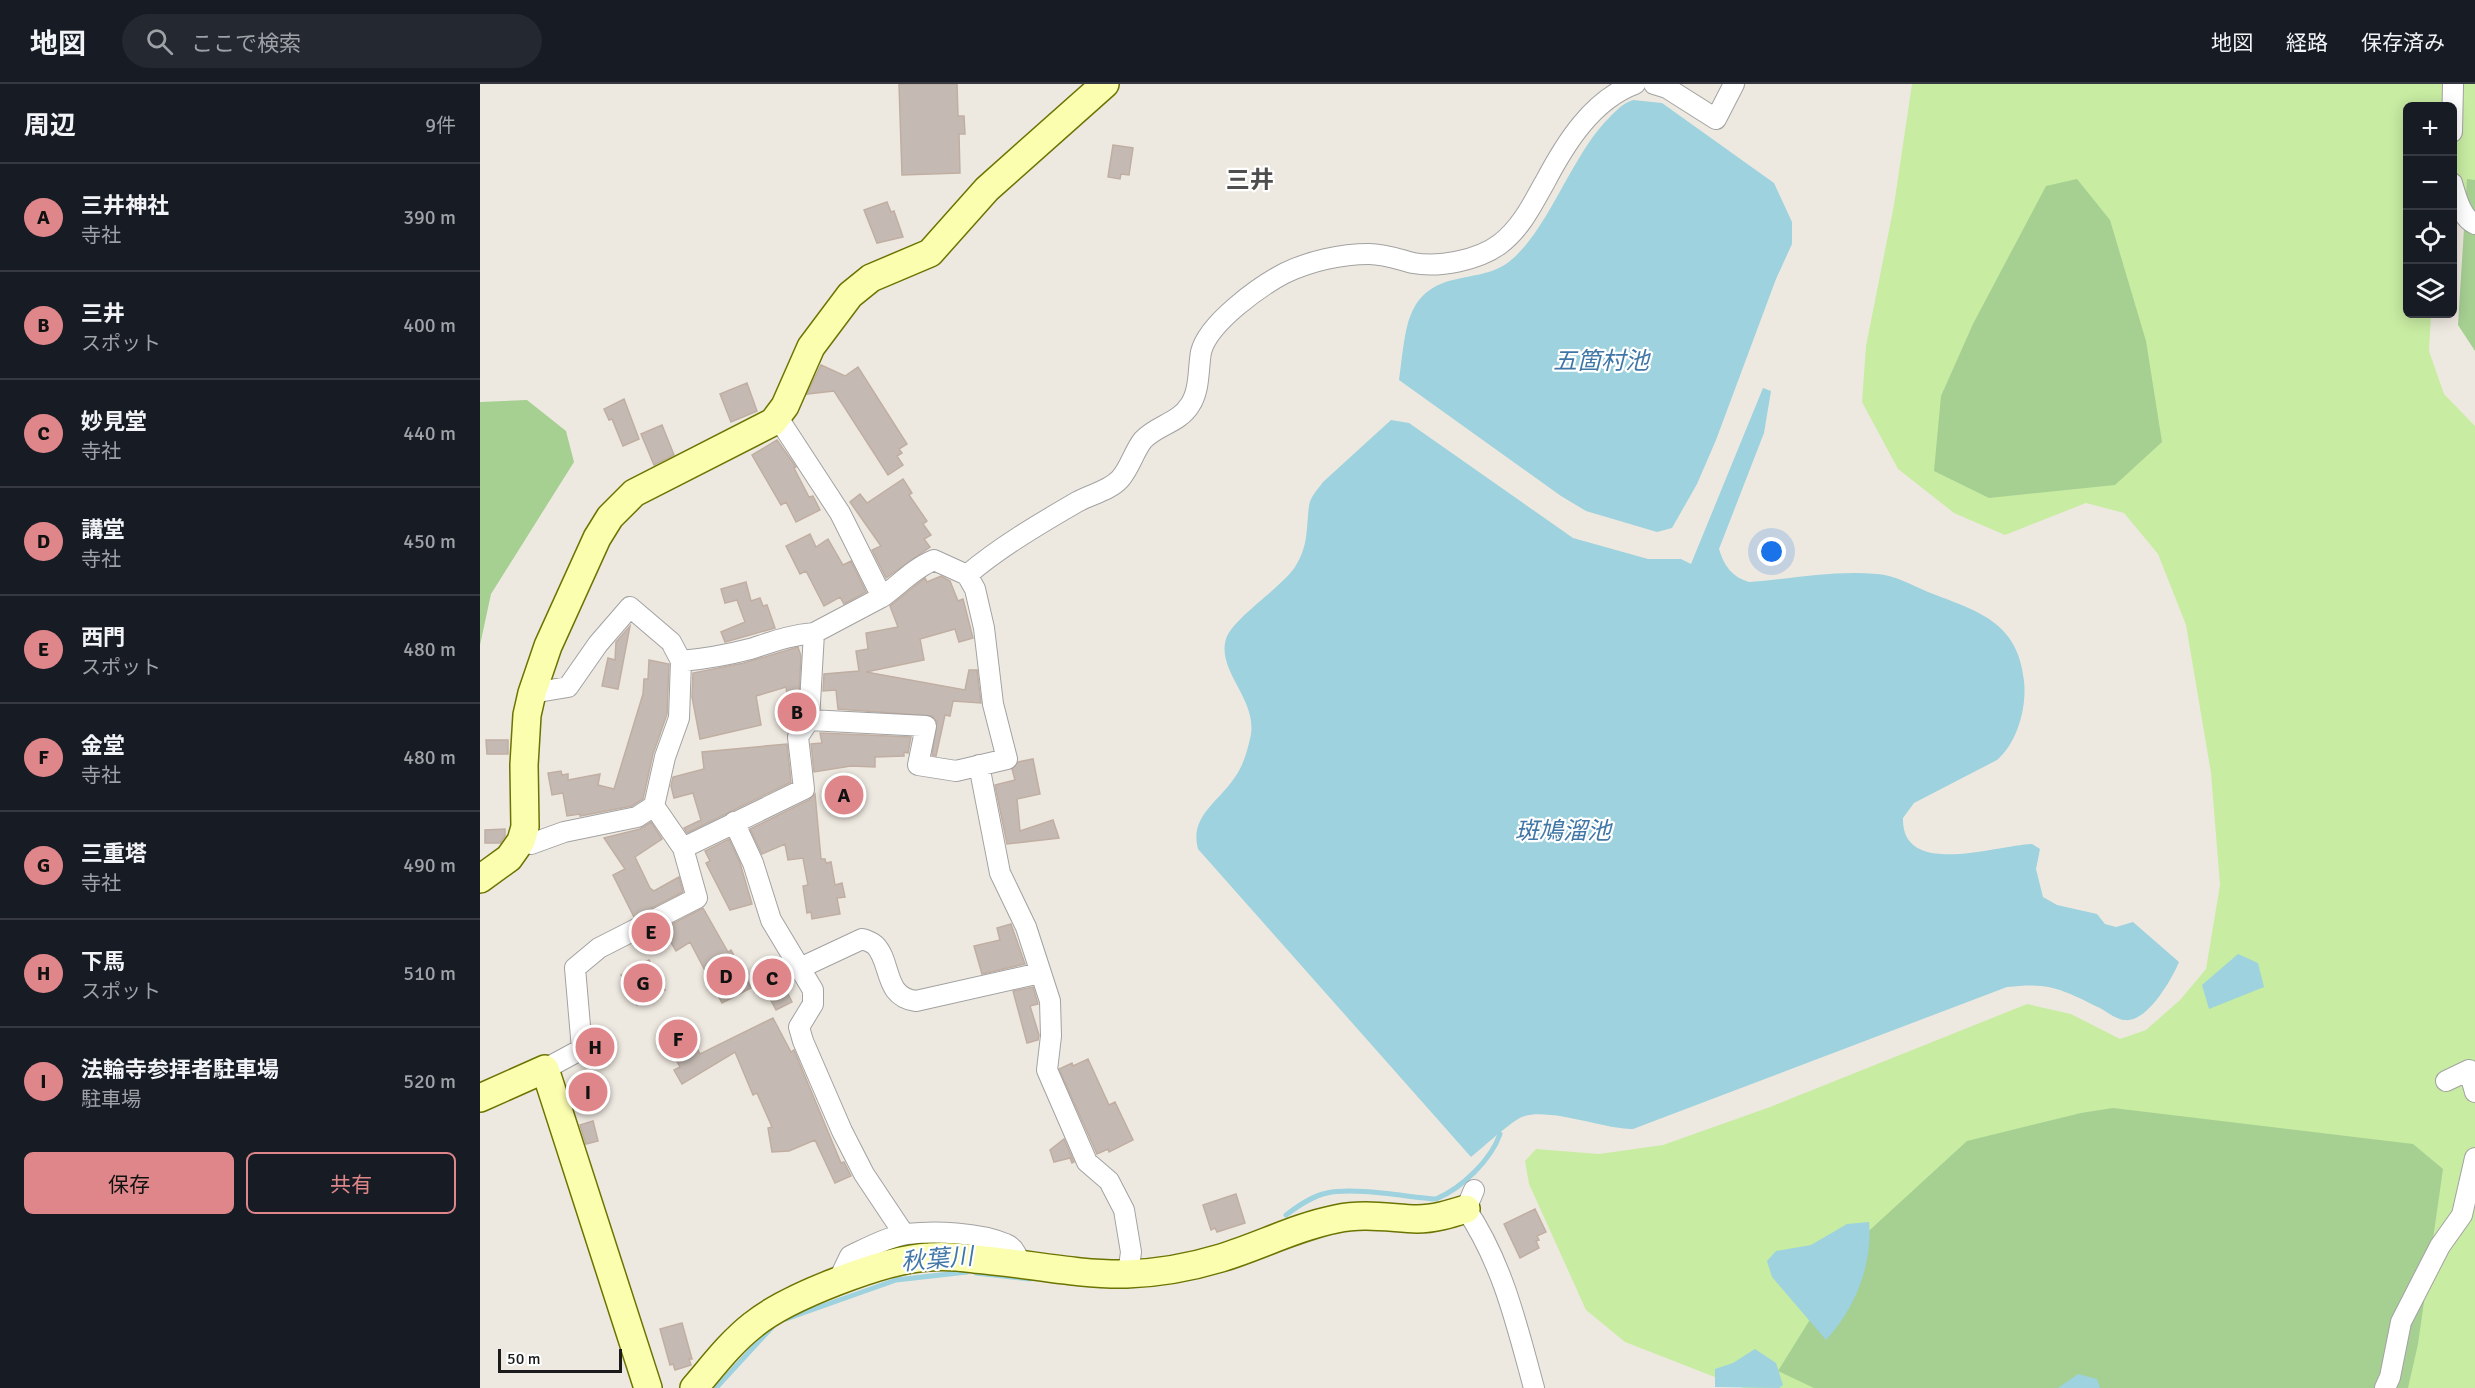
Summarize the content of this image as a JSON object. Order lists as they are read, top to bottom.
{
  "districts": ["三井"],
  "water": ["五箇村池", "斑鳩溜池", "秋葉川"],
  "scale_bar": "50 m",
  "page": {
    "header": "地図",
    "search": "ここで検索",
    "nav": ["地図", "経路", "保存済み"],
    "heading": ["周辺", "9件"],
    "map_buttons": ["+", "−"],
    "list": [
      {
        "mark": "A",
        "name": "三井神社",
        "note": "寺社",
        "value": "390 m"
      },
      {
        "mark": "B",
        "name": "三井",
        "note": "スポット",
        "value": "400 m"
      },
      {
        "mark": "C",
        "name": "妙見堂",
        "note": "寺社",
        "value": "440 m"
      },
      {
        "mark": "D",
        "name": "講堂",
        "note": "寺社",
        "value": "450 m"
      },
      {
        "mark": "E",
        "name": "西門",
        "note": "スポット",
        "value": "480 m"
      },
      {
        "mark": "F",
        "name": "金堂",
        "note": "寺社",
        "value": "480 m"
      },
      {
        "mark": "G",
        "name": "三重塔",
        "note": "寺社",
        "value": "490 m"
      },
      {
        "mark": "H",
        "name": "下馬",
        "note": "スポット",
        "value": "510 m"
      },
      {
        "mark": "I",
        "name": "法輪寺参拝者駐車場",
        "note": "駐車場",
        "value": "520 m"
      }
    ],
    "pins": [
      "B",
      "A",
      "E",
      "D",
      "C",
      "G",
      "F",
      "H",
      "I"
    ],
    "buttons": ["保存", "共有"],
    "scale": "50 m"
  }
}
